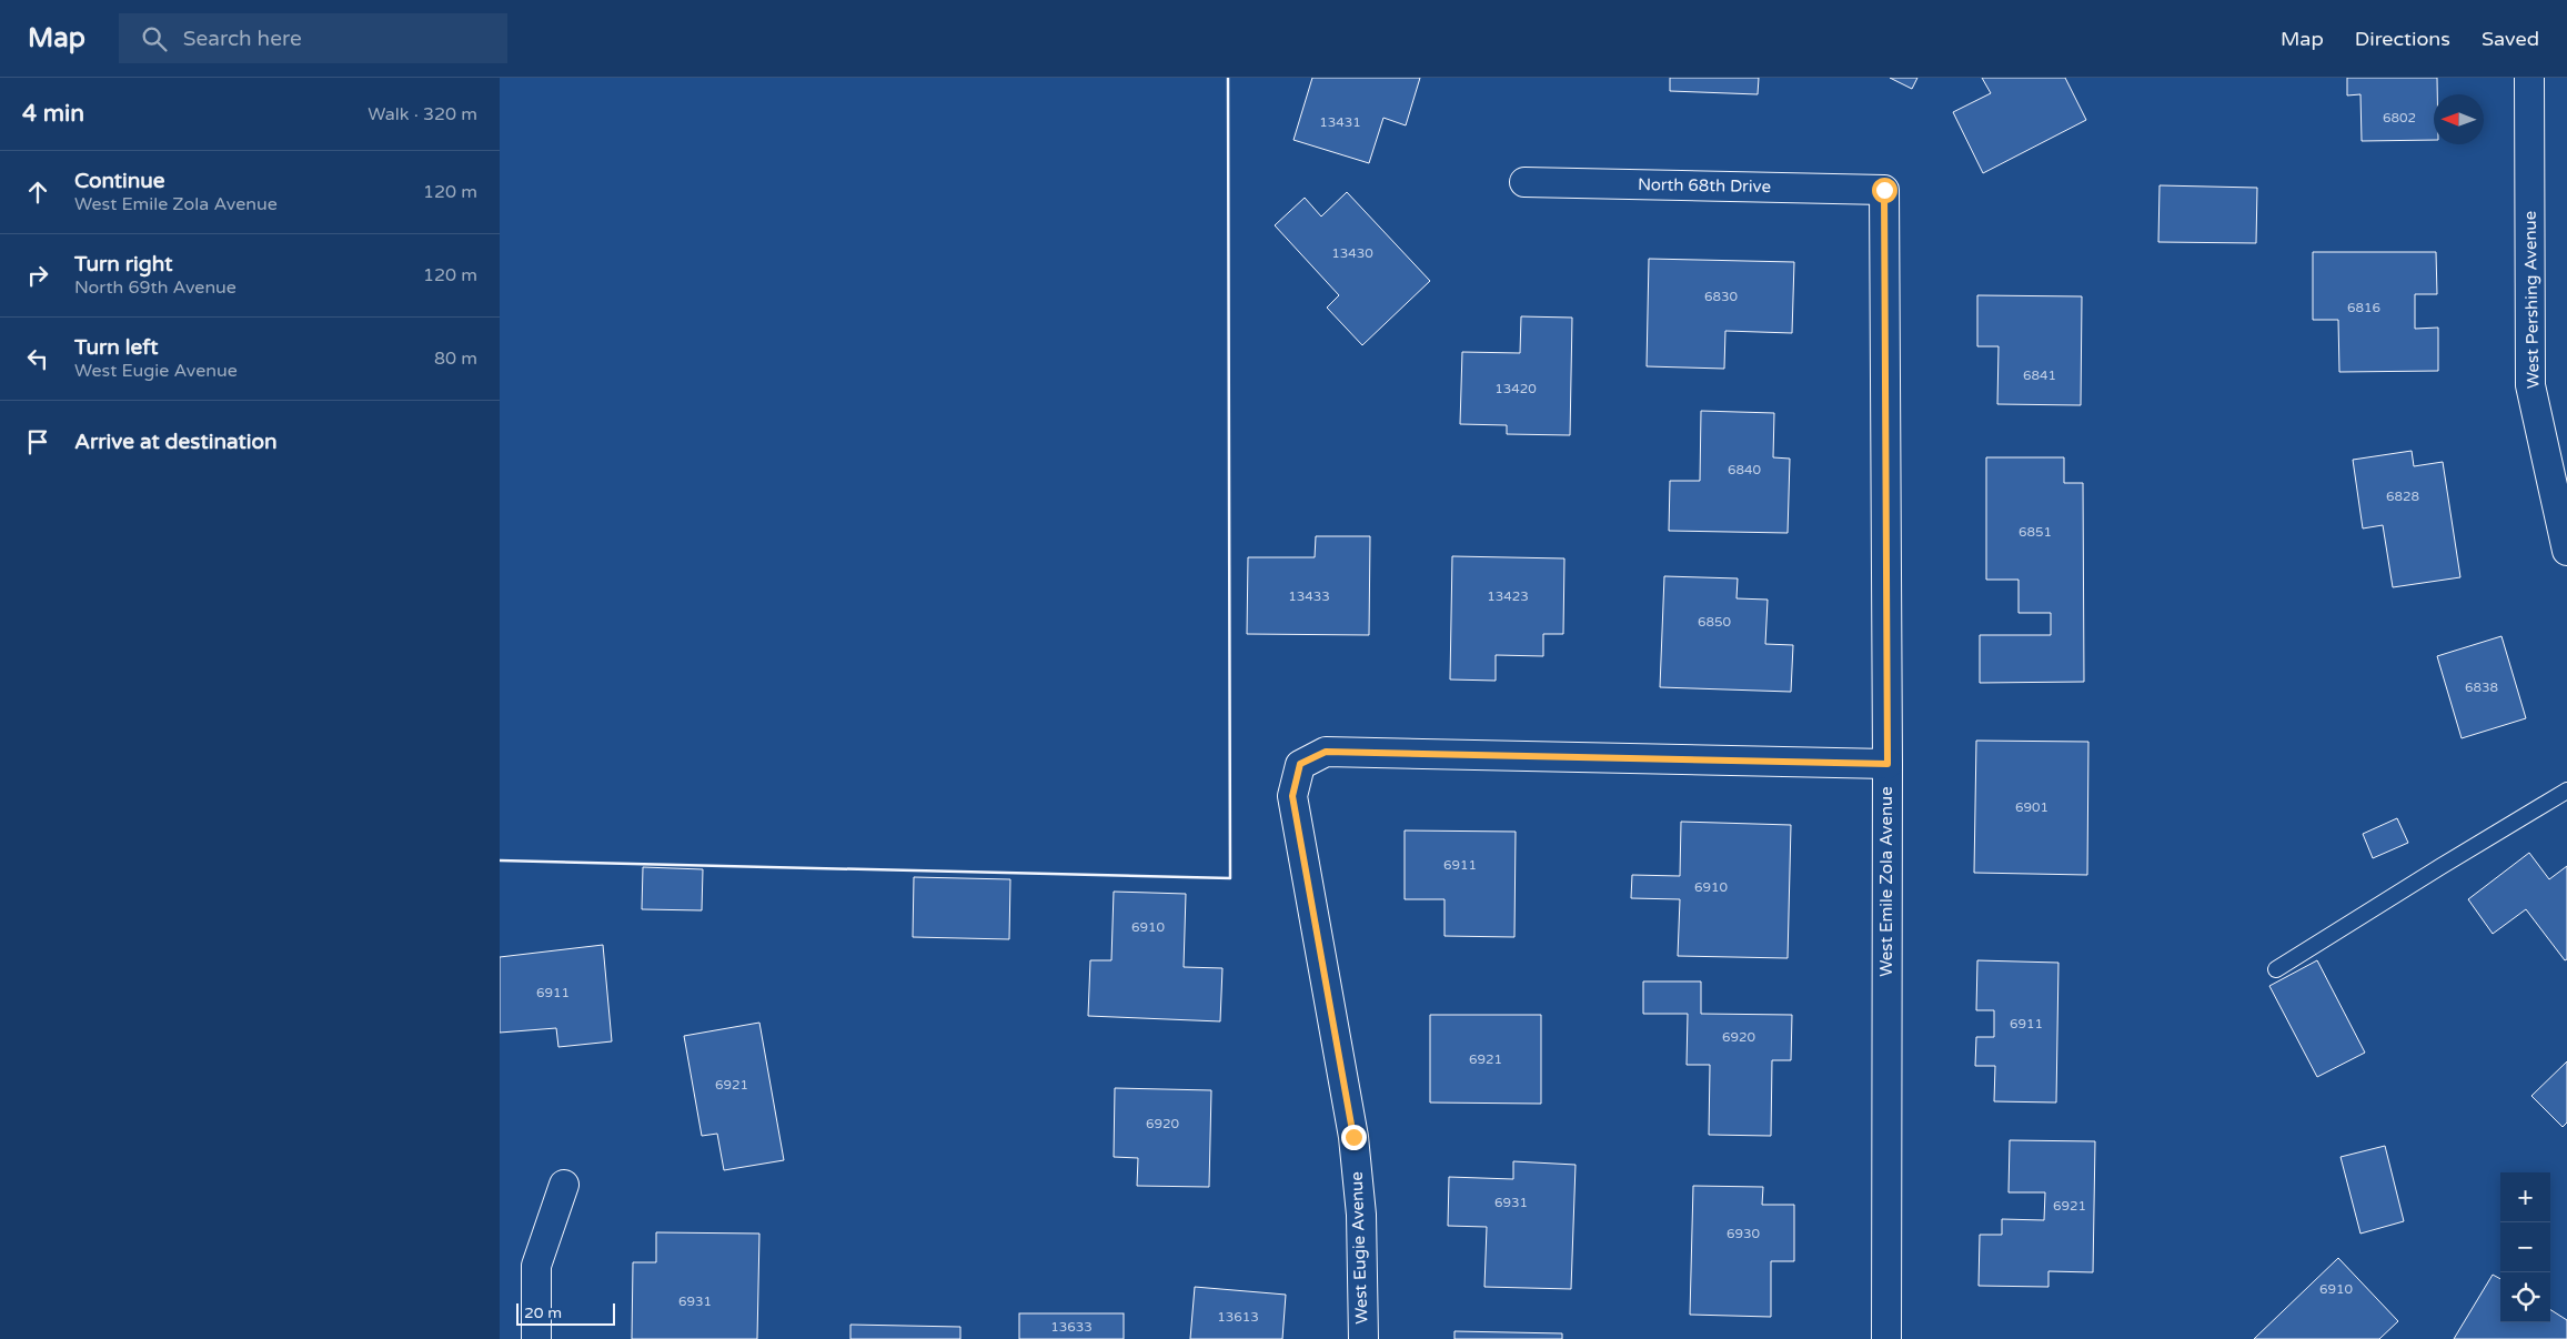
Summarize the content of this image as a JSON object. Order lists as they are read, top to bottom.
{
  "streets": {
    "street": [
      "North 68th Drive",
      "West Pershing Avenue",
      "West Emile Zola Avenue",
      "West Eugie Avenue"
    ]
  },
  "crossings": [
    ["North 68th Drive", "West Emile Zola Avenue"],
    ["West Emile Zola Avenue", "West Eugie Avenue"]
  ],
  "house_numbers": [
    "6802",
    "13431",
    "13430",
    "6830",
    "6816",
    "6841",
    "13420",
    "6840",
    "6828",
    "6851",
    "13433",
    "13423",
    "6850",
    "6838",
    "6901",
    "6911",
    "6910",
    "6910",
    "6911",
    "6911",
    "6920",
    "6921",
    "6921",
    "6920",
    "6931",
    "6921",
    "6930",
    "6910",
    "6931",
    "13613",
    "13633"
  ],
  "scale_bar": "20 m",
  "north": "left",
  "page": {
    "header": "Map",
    "search": "Search here",
    "nav": ["Map", "Directions", "Saved"],
    "heading": ["4 min", "Walk · 320 m"],
    "list": [
      ["Continue", "West Emile Zola Avenue", "120 m"],
      ["Turn right", "North 69th Avenue", "120 m"],
      ["Turn left", "West Eugie Avenue", "80 m"],
      "Arrive at destination"
    ],
    "map_buttons": ["+", "−"],
    "scale": "20 m"
  }
}
